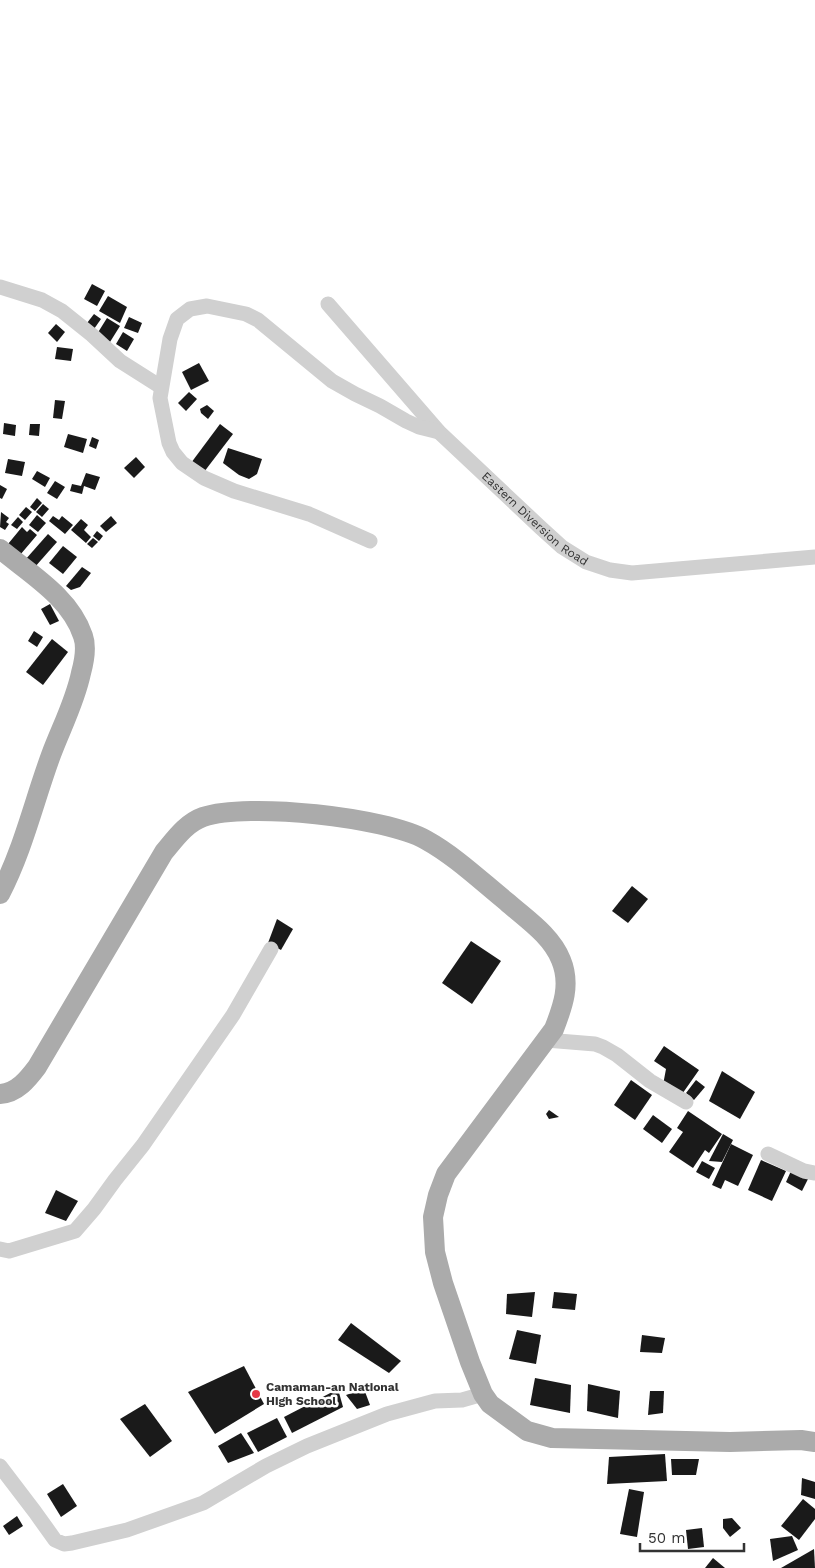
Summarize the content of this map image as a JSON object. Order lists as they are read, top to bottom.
{
  "streets": {
    "street": ["Eastern Diversion Road"]
  },
  "places": ["Camaman-an National High School"],
  "scale_bar": "50 m"
}
